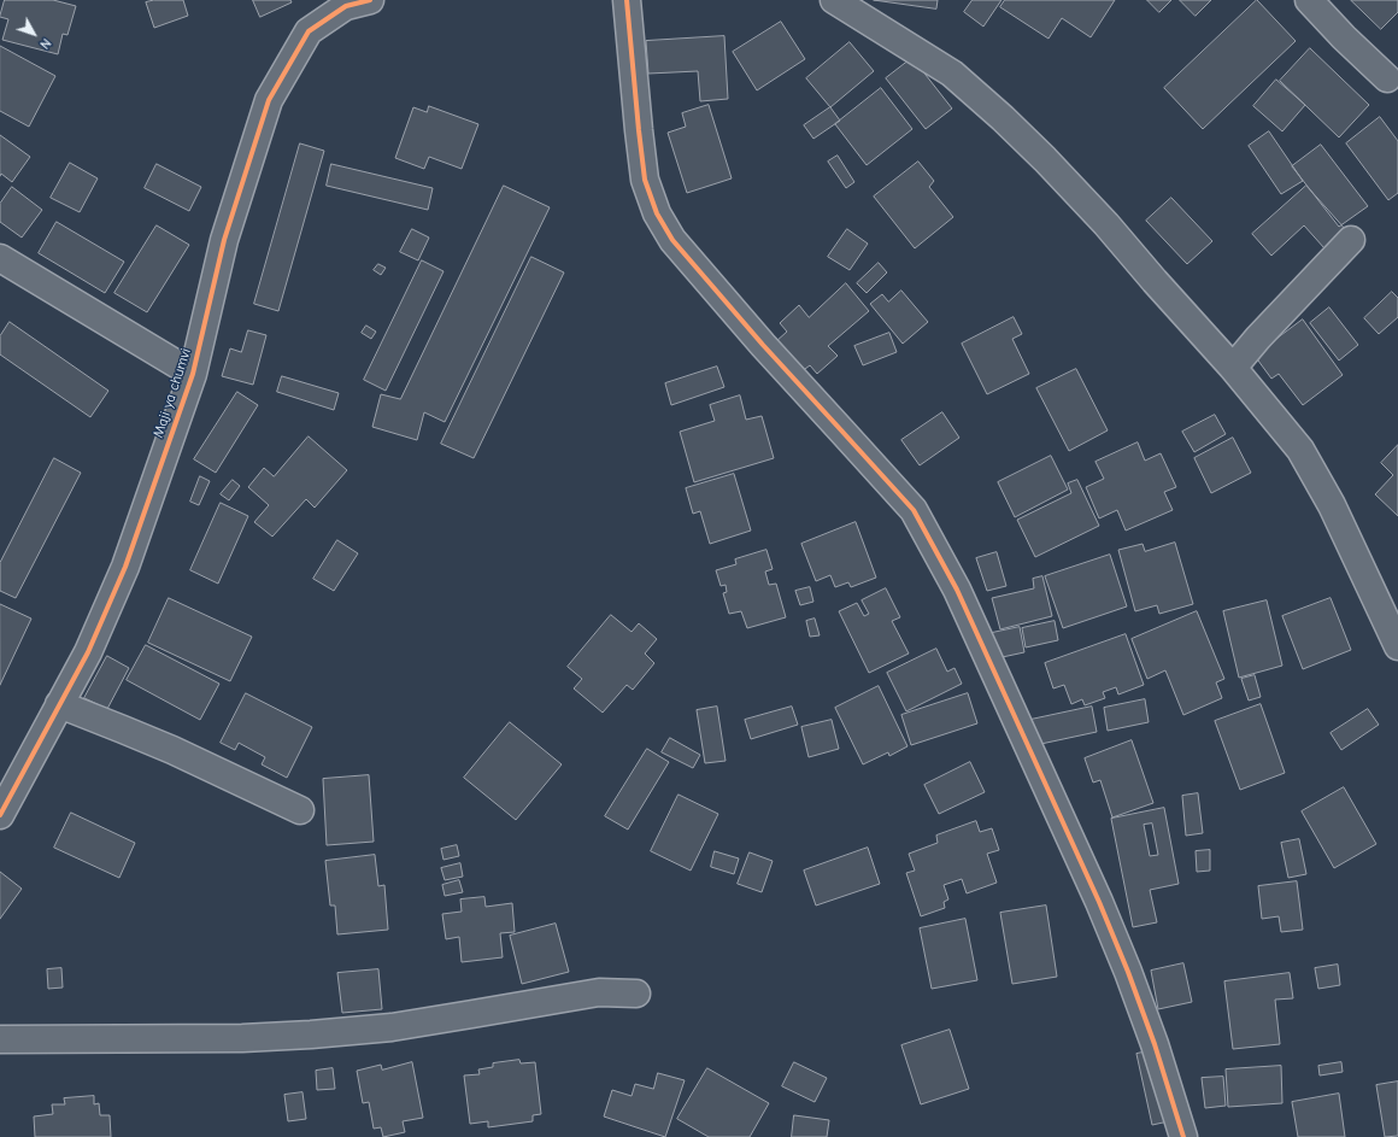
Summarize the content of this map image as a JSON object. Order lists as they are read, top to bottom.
{
  "streets": {
    "street": ["Maji ya chumvi"]
  },
  "north": "bottom right"
}
